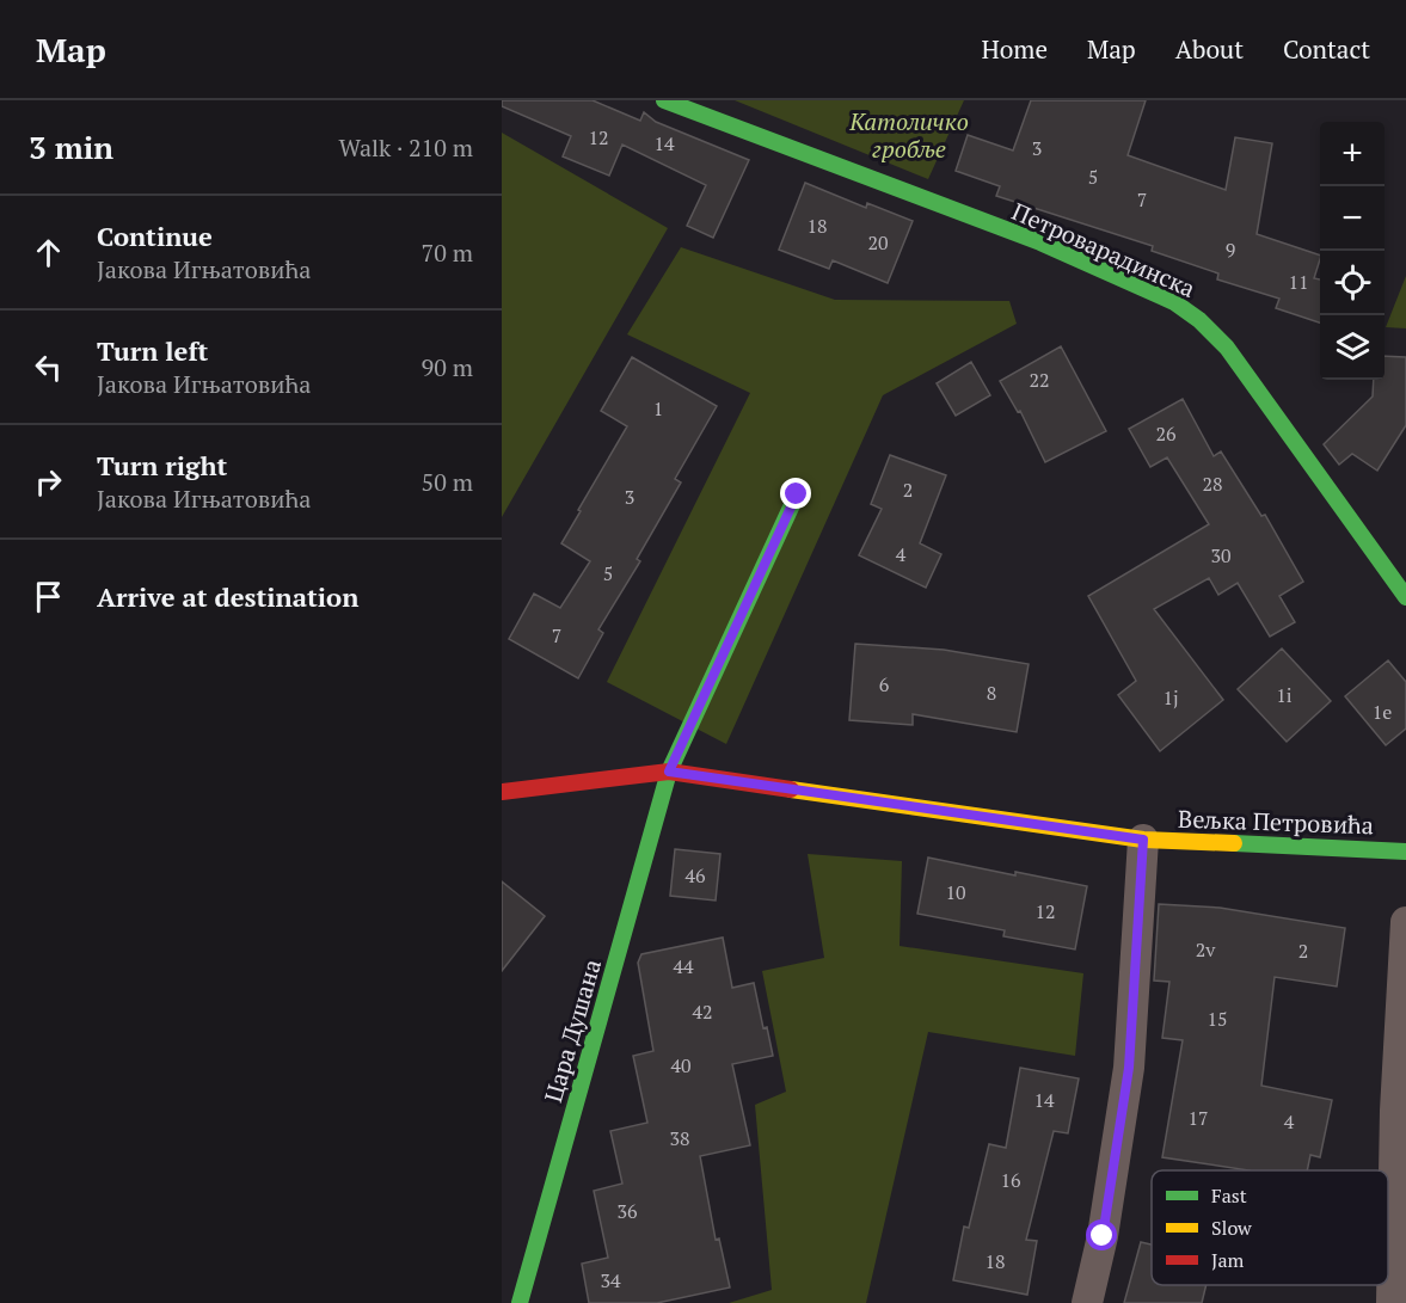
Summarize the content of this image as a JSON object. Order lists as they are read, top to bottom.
{
  "streets": {
    "street": ["Петроварадинска", "Вељка Петровића", "Цара Душана"]
  },
  "crossings": [
    ["Вељка Петровића", "Цара Душана"]
  ],
  "parks": ["Католичко гробље"],
  "house_numbers": [
    "12",
    "14",
    "3",
    "5",
    "7",
    "18",
    "20",
    "9",
    "11",
    "22",
    "1",
    "26",
    "28",
    "2",
    "3",
    "4",
    "30",
    "5",
    "7",
    "6",
    "8",
    "1i",
    "1j",
    "1e",
    "46",
    "10",
    "12",
    "2v",
    "2",
    "44",
    "42",
    "15",
    "40",
    "14",
    "17",
    "4",
    "38",
    "16",
    "36",
    "18",
    "34"
  ],
  "legend": ["Fast", "Slow", "Jam"],
  "page": {
    "header": "Map",
    "nav": [
      "Home",
      "Map",
      "About",
      "Contact"
    ],
    "heading": ["3 min", "Walk · 210 m"],
    "map_buttons": ["+", "−"],
    "list": [
      ["Continue", "Јакова Игњатовића", "70 m"],
      ["Turn left", "Јакова Игњатовића", "90 m"],
      ["Turn right", "Јакова Игњатовића", "50 m"],
      "Arrive at destination"
    ]
  }
}
